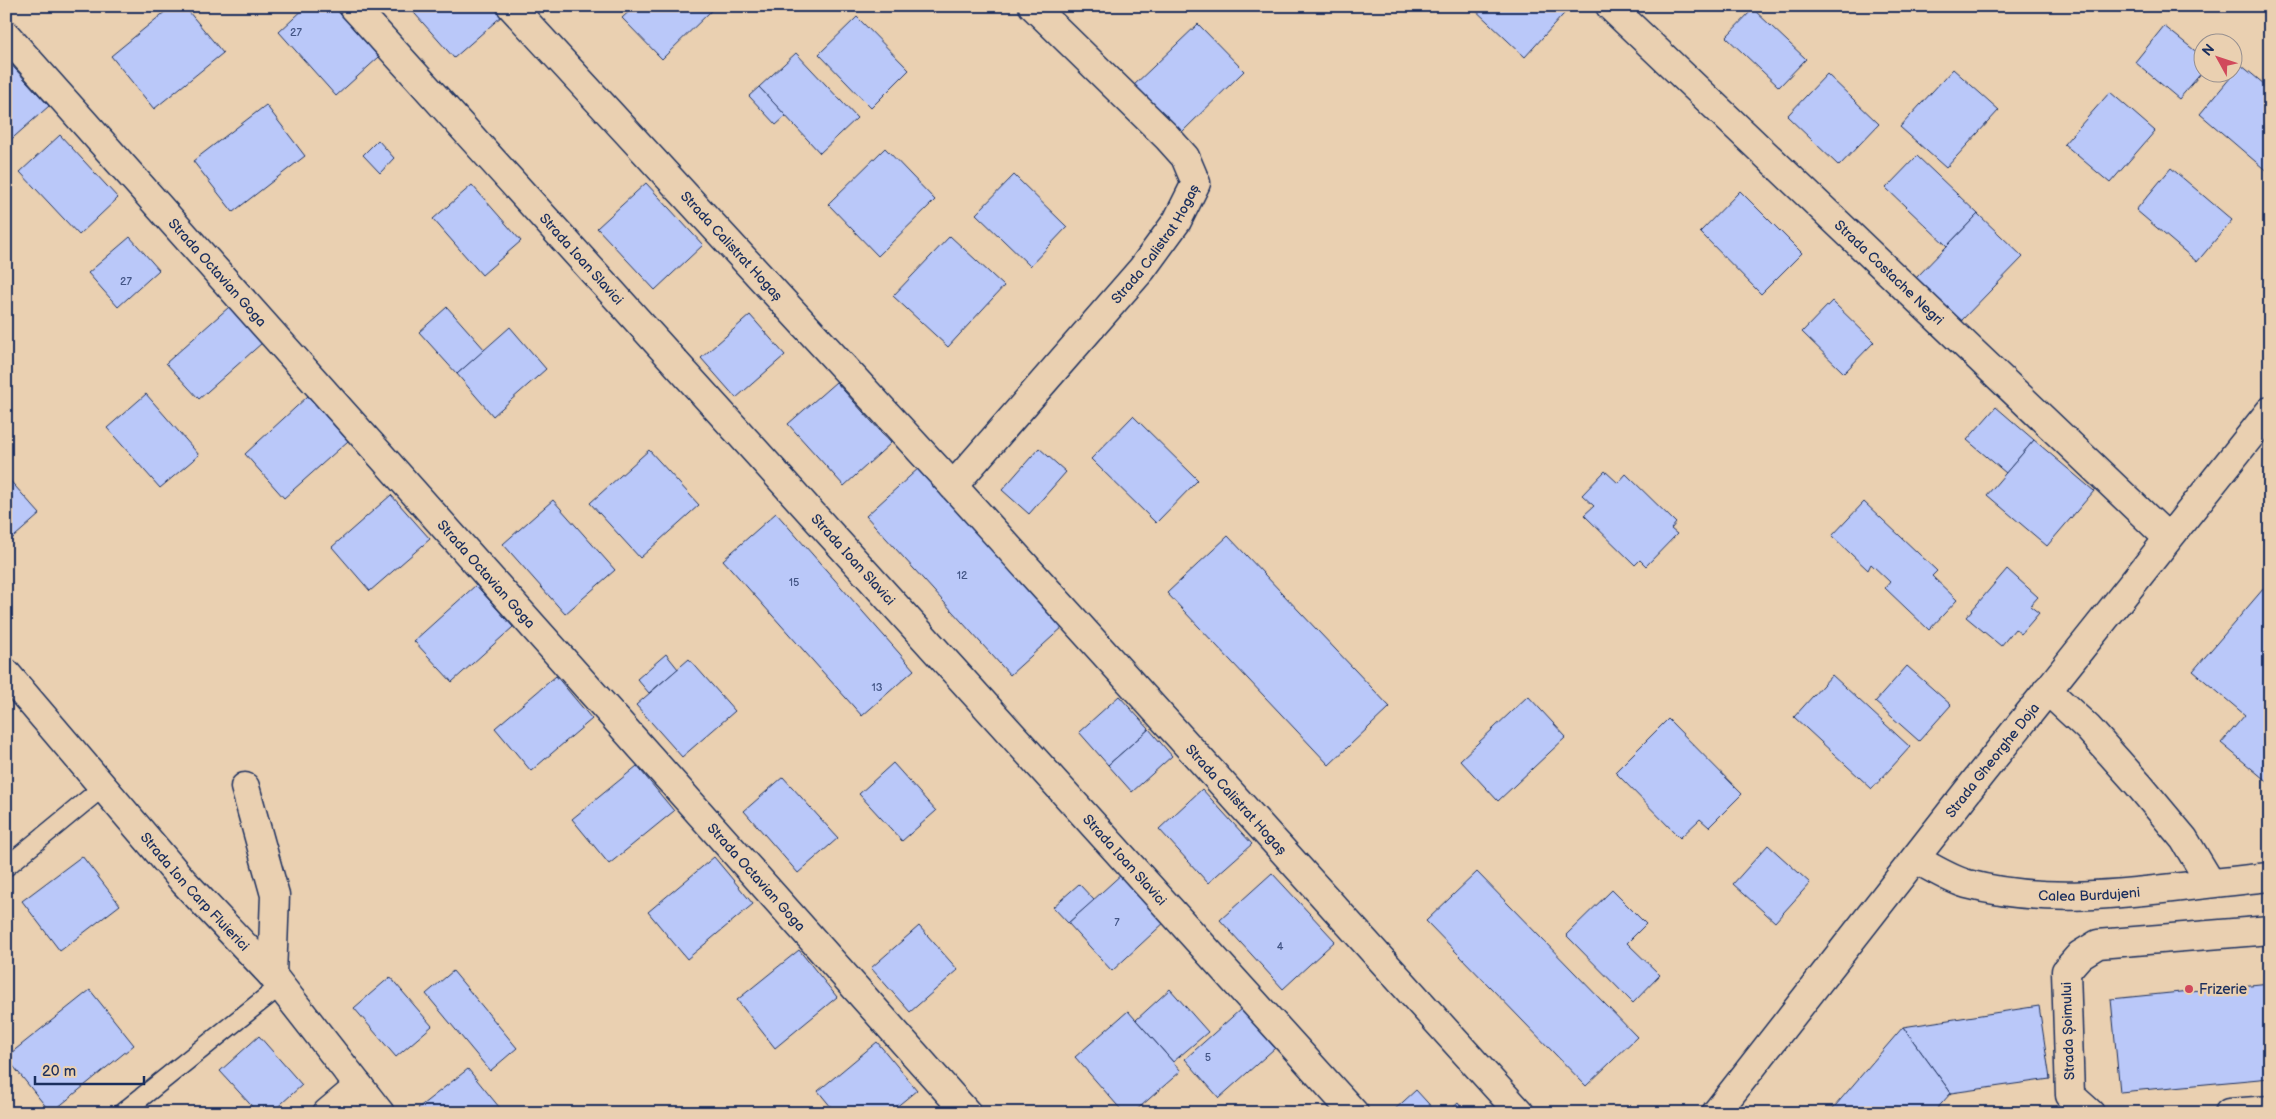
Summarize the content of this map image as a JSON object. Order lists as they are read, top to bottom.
{
  "streets": {
    "street": [
      "Strada Calistrat Hogaș",
      "Strada Ioan Slavici",
      "Strada Octavian Goga",
      "Strada Costache Negri",
      "Strada Gheorghe Doja",
      "Strada Ion Carp Fluierici",
      "Calea Burdujeni",
      "Strada Șoimului"
    ]
  },
  "crossings": [
    ["Strada Costache Negri", "Strada Gheorghe Doja"],
    ["Strada Gheorghe Doja", "Calea Burdujeni"]
  ],
  "places": ["Frizerie"],
  "house_numbers": [
    "27",
    "27",
    "12",
    "15",
    "13",
    "7",
    "4",
    "5"
  ],
  "scale_bar": "20 m",
  "north": "top left"
}
